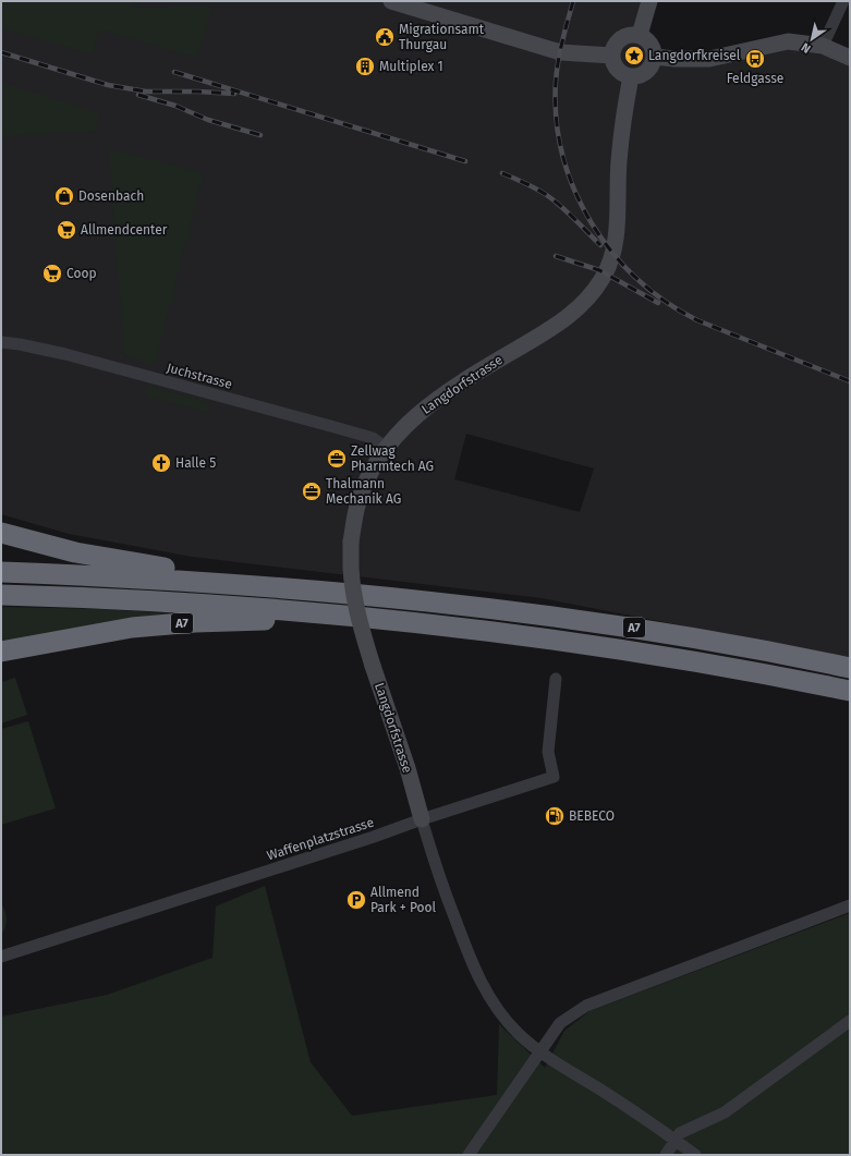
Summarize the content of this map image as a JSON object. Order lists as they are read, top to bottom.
{
  "streets": {
    "highway": ["A7"],
    "street": ["Juchstrasse", "Langdorfstrasse", "Waffenplatzstrasse"]
  },
  "crossings": [
    ["Juchstrasse", "Langdorfstrasse"],
    ["Langdorfstrasse", "Waffenplatzstrasse"]
  ],
  "places": {
    "public building": ["Migrationsamt Thurgau"],
    "place": ["Langdorfkreisel"],
    "bus stop": ["Feldgasse"],
    "building": ["Multiplex 1"],
    "shop": ["Dosenbach"],
    "supermarket": ["Allmendcenter", "Coop"],
    "office": ["Zellwag Pharmtech AG", "Thalmann Mechanik AG"],
    "church": ["Halle 5"],
    "fuel station": ["BEBECO"],
    "parking": ["Allmend Park + Pool"]
  },
  "north": "bottom left"
}
